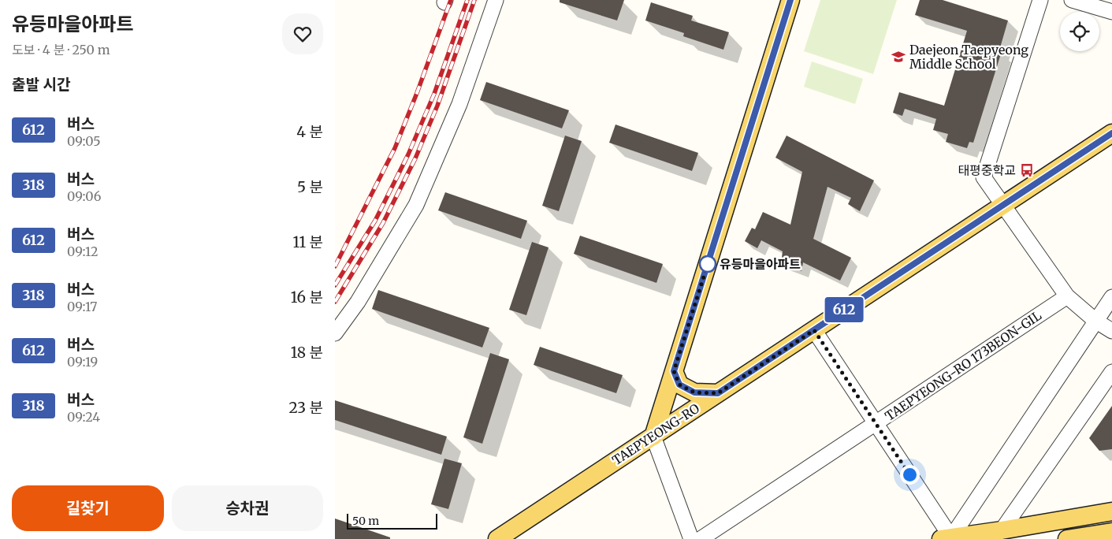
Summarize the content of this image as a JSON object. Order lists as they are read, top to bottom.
{
  "streets": {
    "main road": ["TAEPYEONG-RO"],
    "street": ["TAEPYEONG-RO 173BEON-GIL"]
  },
  "places": {
    "school or university": ["Daejeon Taepyeong Middle School"],
    "bus stop": ["태평중학교"],
    "other": ["유등마을아파트"]
  },
  "lines": ["bus line 612"],
  "scale_bar": "50 m",
  "page": {
    "heading": [
      ["유등마을아파트", "도보 · 4 분 · 250 m"],
      "출발 시간"
    ],
    "on_map": "612",
    "list": [
      {
        "mark": "612",
        "name": "버스",
        "note": "09:05",
        "value": "4 분"
      },
      {
        "mark": "318",
        "name": "버스",
        "note": "09:06",
        "value": "5 분"
      },
      {
        "mark": "612",
        "name": "버스",
        "note": "09:12",
        "value": "11 분"
      },
      {
        "mark": "318",
        "name": "버스",
        "note": "09:17",
        "value": "16 분"
      },
      {
        "mark": "612",
        "name": "버스",
        "note": "09:19",
        "value": "18 분"
      },
      {
        "mark": "318",
        "name": "버스",
        "note": "09:24",
        "value": "23 분"
      }
    ],
    "buttons": ["길찾기", "승차권"],
    "scale": "50 m"
  }
}
